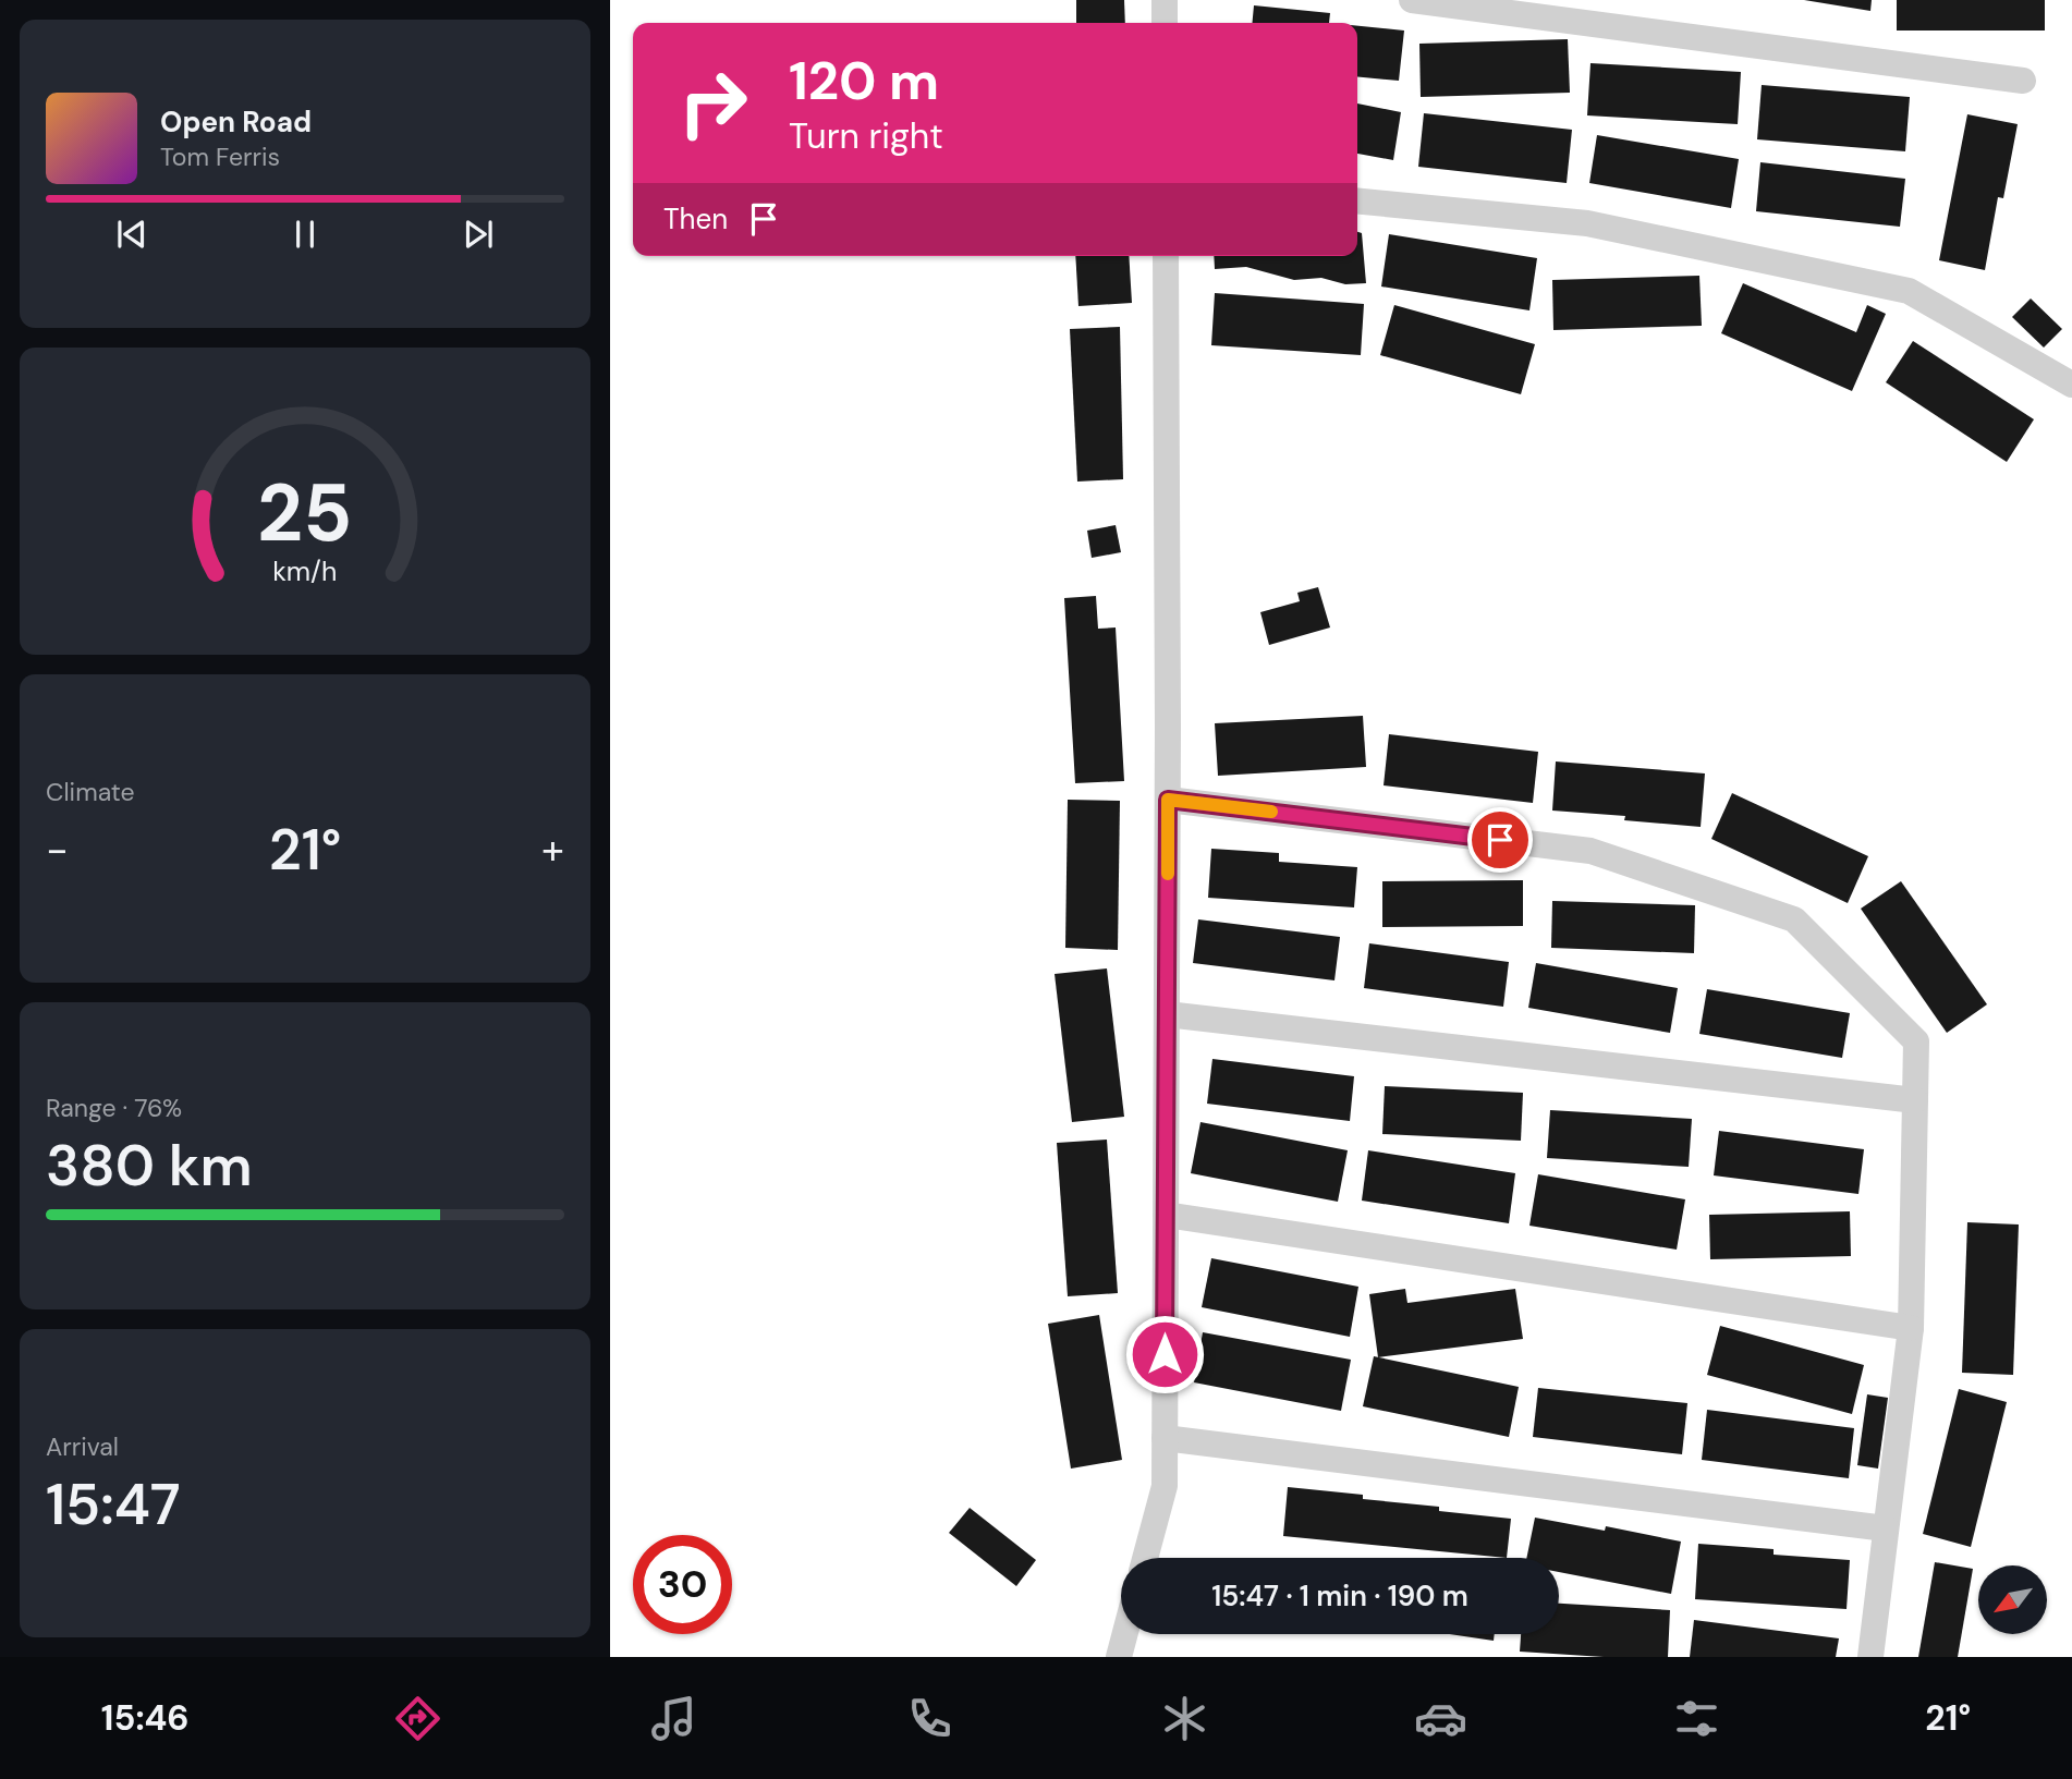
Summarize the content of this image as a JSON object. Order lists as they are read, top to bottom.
{
  "north": "bottom left",
  "page": {
    "turn": ["120 m", "Turn right"],
    "song": ["Open Road", "Tom Ferris"],
    "then": "Then",
    "tile": [
      "Climate",
      ["Range · 76%", "380 km"],
      ["Arrival", "15:47"]
    ],
    "heat": ["−", "21°", "+"],
    "limit": "30",
    "trip": "15:47 · 1 min · 190 m",
    "tabs": ["15:46", "21°"],
    "gauge": ["25", "km/h"]
  }
}
